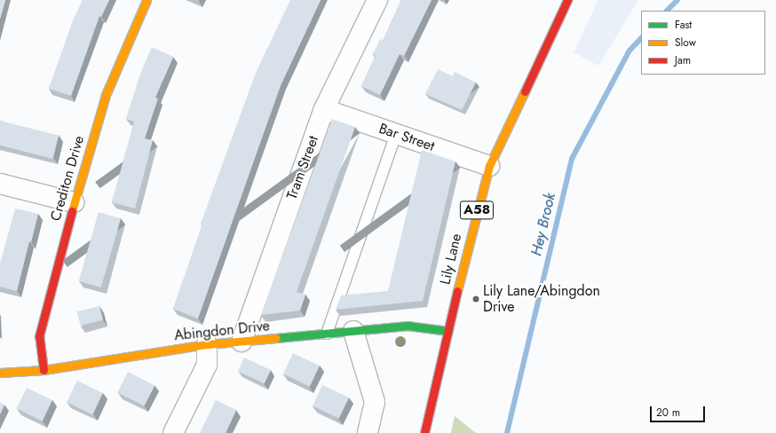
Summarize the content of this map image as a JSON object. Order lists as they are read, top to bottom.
{
  "streets": {
    "street": [
      "Bar Street",
      "Tram Street",
      "Crediton Drive",
      "A58",
      "Lily Lane",
      "Abingdon Drive"
    ]
  },
  "crossings": [
    ["Bar Street", "Tram Street"],
    ["Bar Street", "Lily Lane"],
    ["Tram Street", "Abingdon Drive"],
    ["Crediton Drive", "Abingdon Drive"],
    ["Lily Lane", "Abingdon Drive"]
  ],
  "water": ["Hey Brook"],
  "places": ["Lily Lane/Abingdon Drive"],
  "legend": ["Fast", "Slow", "Jam"],
  "scale_bar": "20 m"
}
